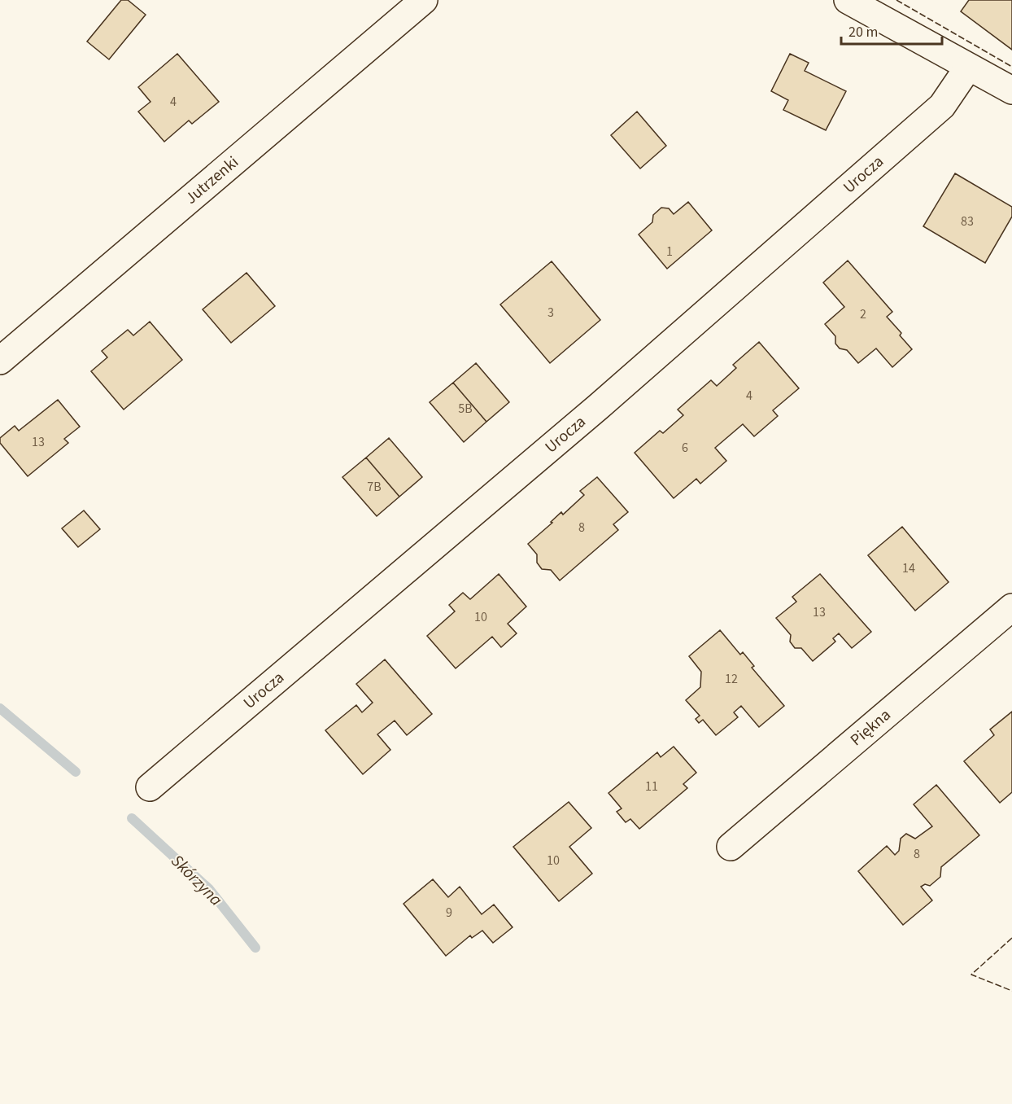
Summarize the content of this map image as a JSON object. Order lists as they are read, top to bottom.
{
  "streets": {
    "street": ["Urocza", "Jutrzenki", "Piękna"]
  },
  "water": ["Skórzyna"],
  "house_numbers": [
    "4",
    "83",
    "1",
    "3",
    "2",
    "4",
    "5B",
    "13",
    "6",
    "7B",
    "8",
    "14",
    "13",
    "10",
    "12",
    "11",
    "8",
    "10",
    "9"
  ],
  "scale_bar": "20 m"
}
